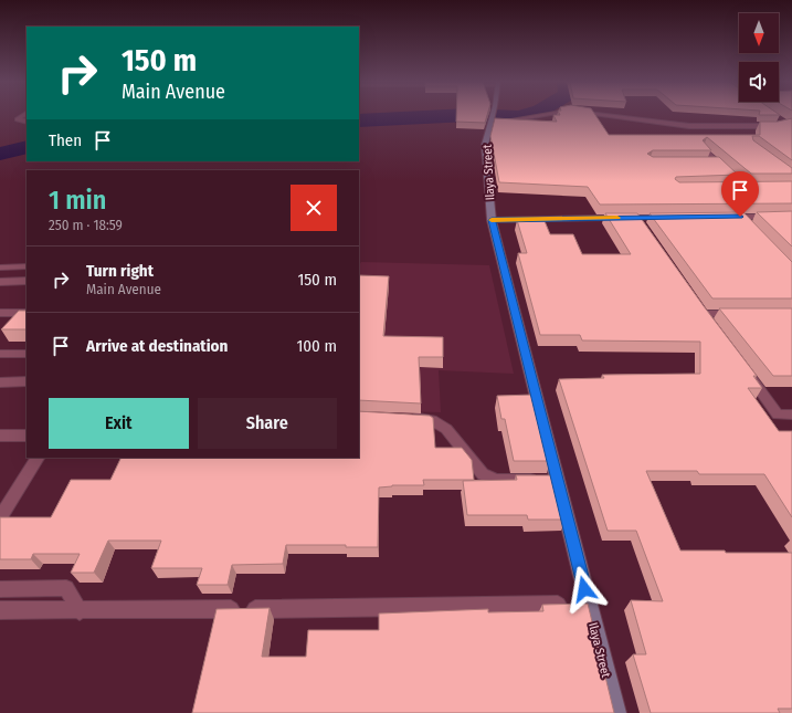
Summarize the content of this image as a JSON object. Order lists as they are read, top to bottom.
{
  "streets": {
    "main road": ["Ilaya Street"]
  },
  "north": "bottom",
  "page": {
    "turn": ["150 m", "Main Avenue"],
    "then": "Then",
    "heading": ["1 min", "250 m · 18:59"],
    "list": [
      {
        "name": "Turn right",
        "note": "Main Avenue",
        "value": "150 m"
      },
      {
        "name": "Arrive at destination",
        "value": "100 m"
      }
    ],
    "buttons": ["Exit", "Share"]
  }
}
